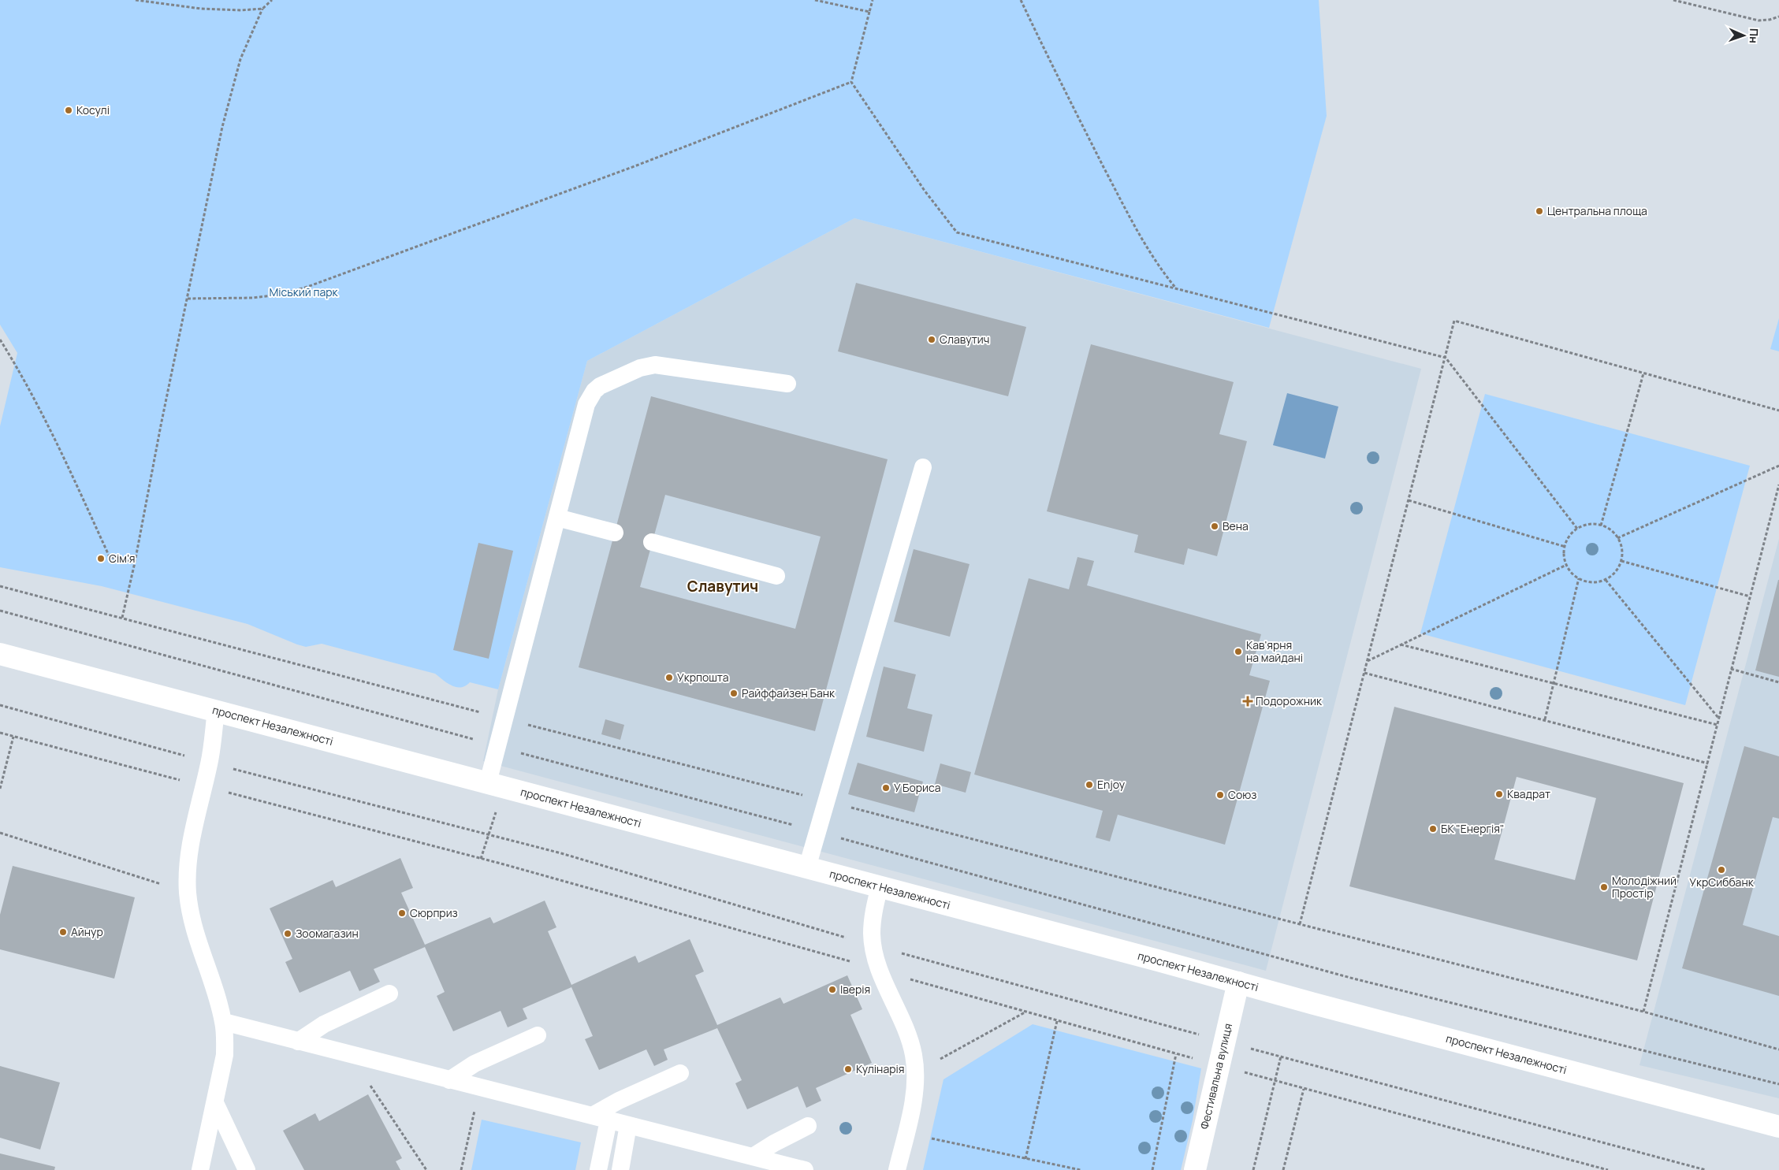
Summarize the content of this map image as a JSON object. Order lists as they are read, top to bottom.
{
  "streets": {
    "street": ["проспект Незалежності", "Фестивальна вулиця"]
  },
  "crossings": [
    ["проспект Незалежності", "Фестивальна вулиця"]
  ],
  "districts": ["Славутич"],
  "parks": ["Міський парк"],
  "places": {
    "other": [
      "Косулі",
      "Центральна площа",
      "Славутич",
      "Вена",
      "Сім’я",
      "Кав'ярня на майдані",
      "Укрпошта",
      "Райффайзен Банк",
      "Enjoy",
      "У Бориса",
      "Квадрат",
      "Союз",
      "БК \"Енергія\"",
      "УкрСиббанк",
      "Молодіжний Простір",
      "Сюрприз",
      "Айнур",
      "Зоомагазин",
      "Іверія",
      "Кулінарія"
    ],
    "health": ["Подорожник"]
  },
  "north": "right"
}
